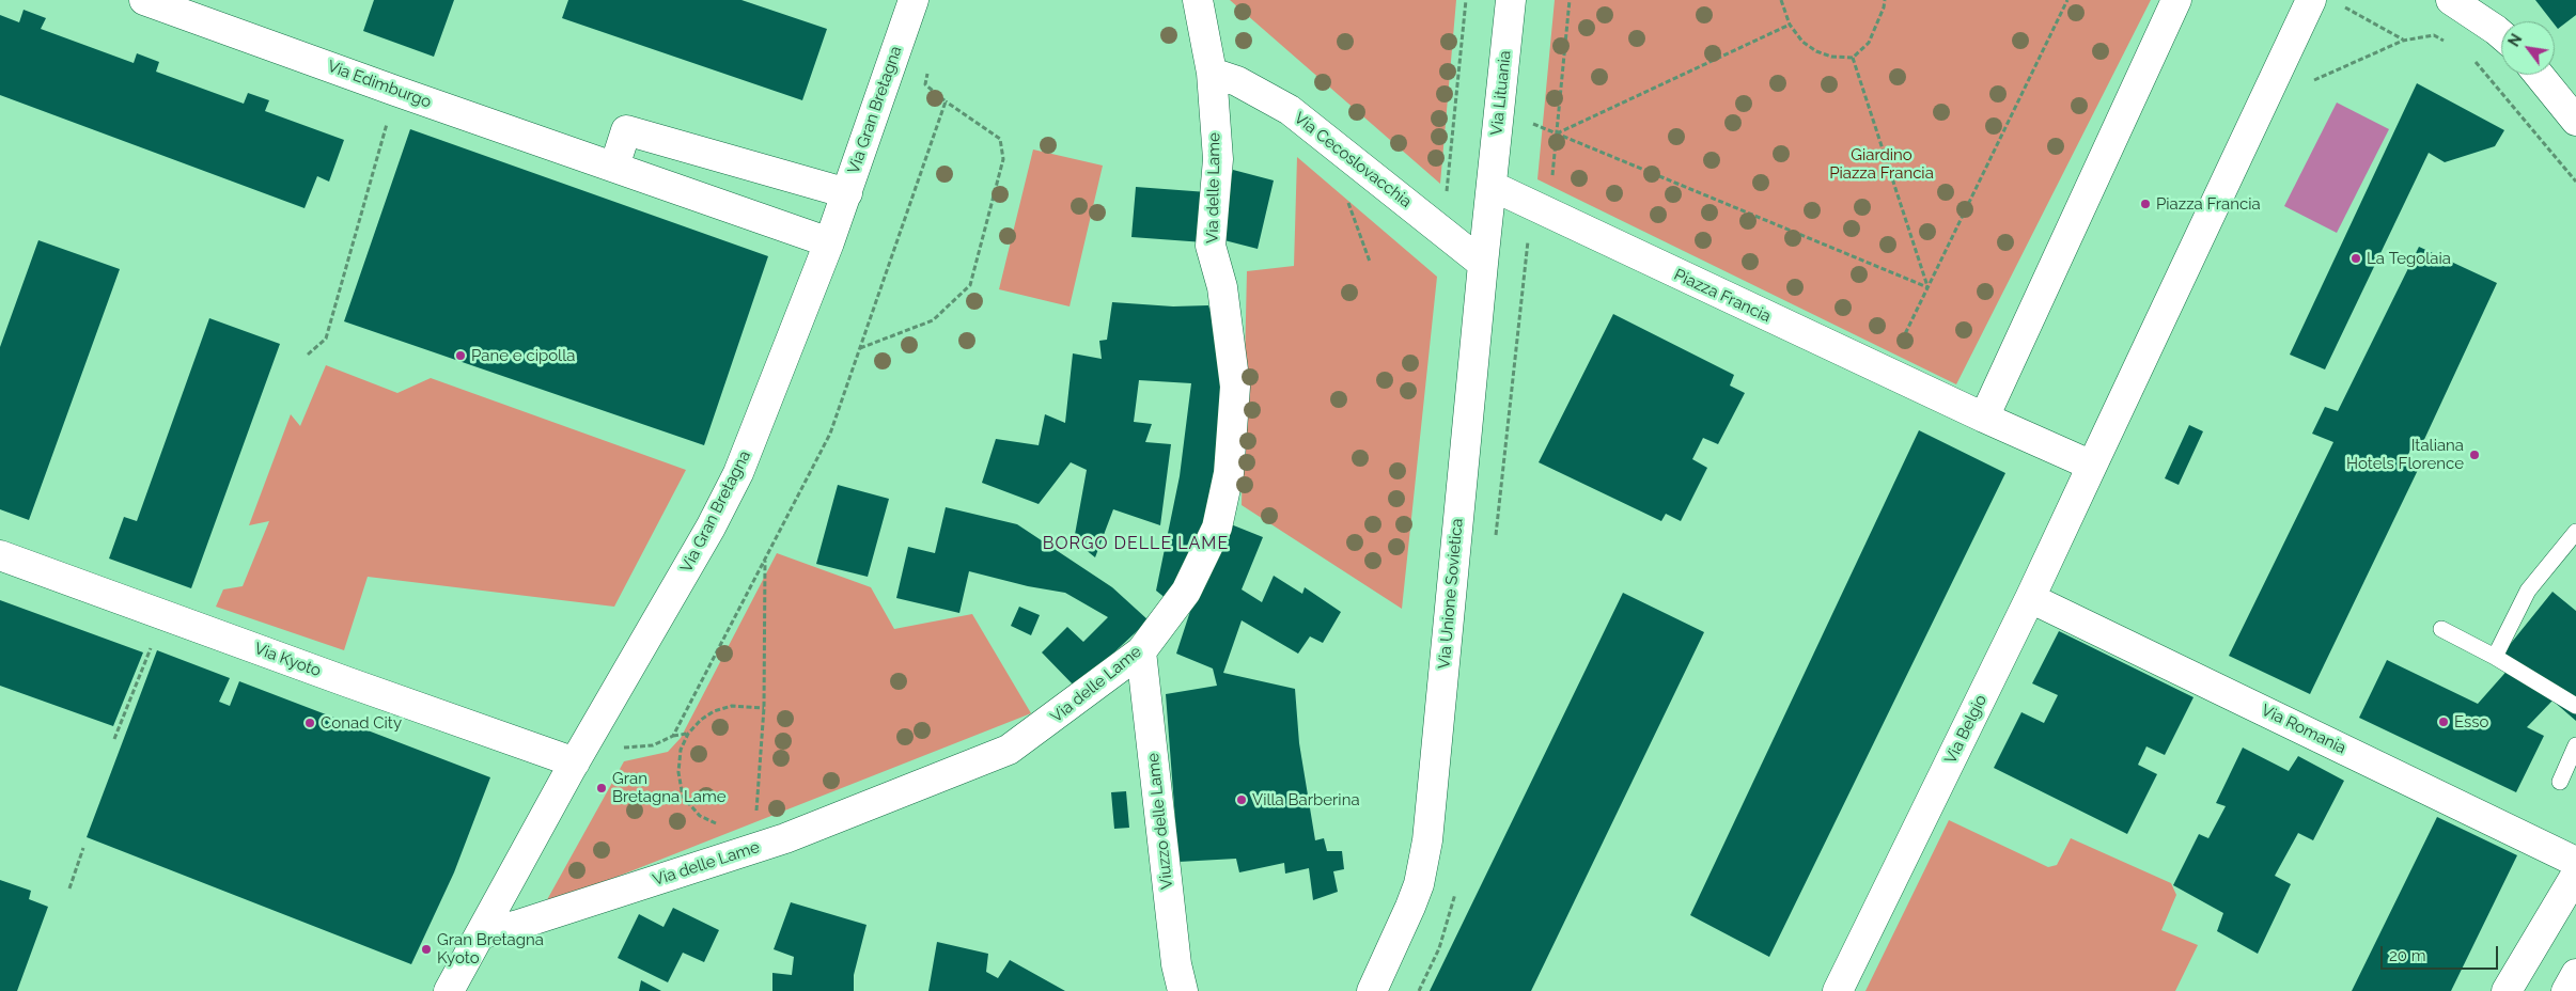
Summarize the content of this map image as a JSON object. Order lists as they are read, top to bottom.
{
  "streets": {
    "street": [
      "Via Edimburgo",
      "Via Lituania",
      "Via Gran Bretagna",
      "Via Cecoslovacchia",
      "Via delle Lame",
      "Piazza Francia",
      "Via Unione Sovietica",
      "Via Kyoto",
      "Via Belgio",
      "Via Romania",
      "Viuzzo delle Lame"
    ]
  },
  "crossings": [
    ["Via Edimburgo", "Via Gran Bretagna"],
    ["Via Lituania", "Piazza Francia"],
    ["Via Lituania", "Via Unione Sovietica"],
    ["Via Gran Bretagna", "Via delle Lame"],
    ["Via Gran Bretagna", "Via Kyoto"],
    ["Via Cecoslovacchia", "Via delle Lame"],
    ["Via Cecoslovacchia", "Via Unione Sovietica"],
    ["Via delle Lame", "Viuzzo delle Lame"],
    ["Piazza Francia", "Via Unione Sovietica"],
    ["Piazza Francia", "Via Belgio"],
    ["Via Belgio", "Via Romania"]
  ],
  "districts": ["BORGO DELLE LAME"],
  "parks": ["Giardino Piazza Francia"],
  "places": [
    "Piazza Francia",
    "La Tegolaia",
    "Pane e cipolla",
    "Italiana Hotels Florence",
    "Esso",
    "Conad City",
    "Gran Bretagna Lame",
    "Villa Barberina",
    "Gran Bretagna Kyoto"
  ],
  "scale_bar": "20 m",
  "north": "top left"
}
